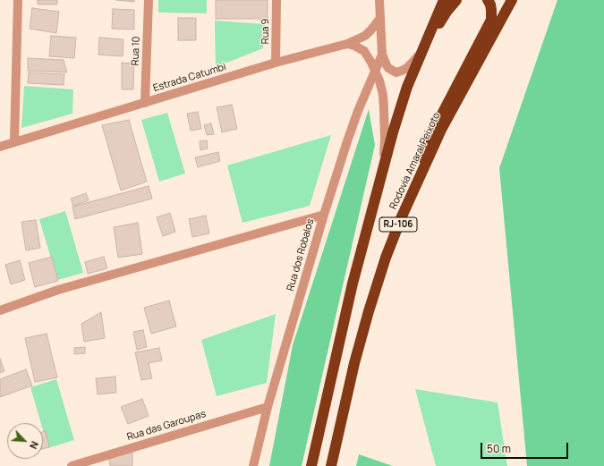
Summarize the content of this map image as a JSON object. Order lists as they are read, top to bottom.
{
  "streets": {
    "highway": ["Rodovia Amaral Peixoto", "RJ-106"],
    "street": [
      "Rua 9",
      "Rua 10",
      "Estrada Catumbi",
      "Rua dos Robalos",
      "Rua das Garoupas"
    ]
  },
  "crossings": [
    ["Rua 9", "Estrada Catumbi"],
    ["Rua 10", "Estrada Catumbi"],
    ["Rua dos Robalos", "Rua das Garoupas"]
  ],
  "scale_bar": "50 m",
  "north": "bottom right"
}
